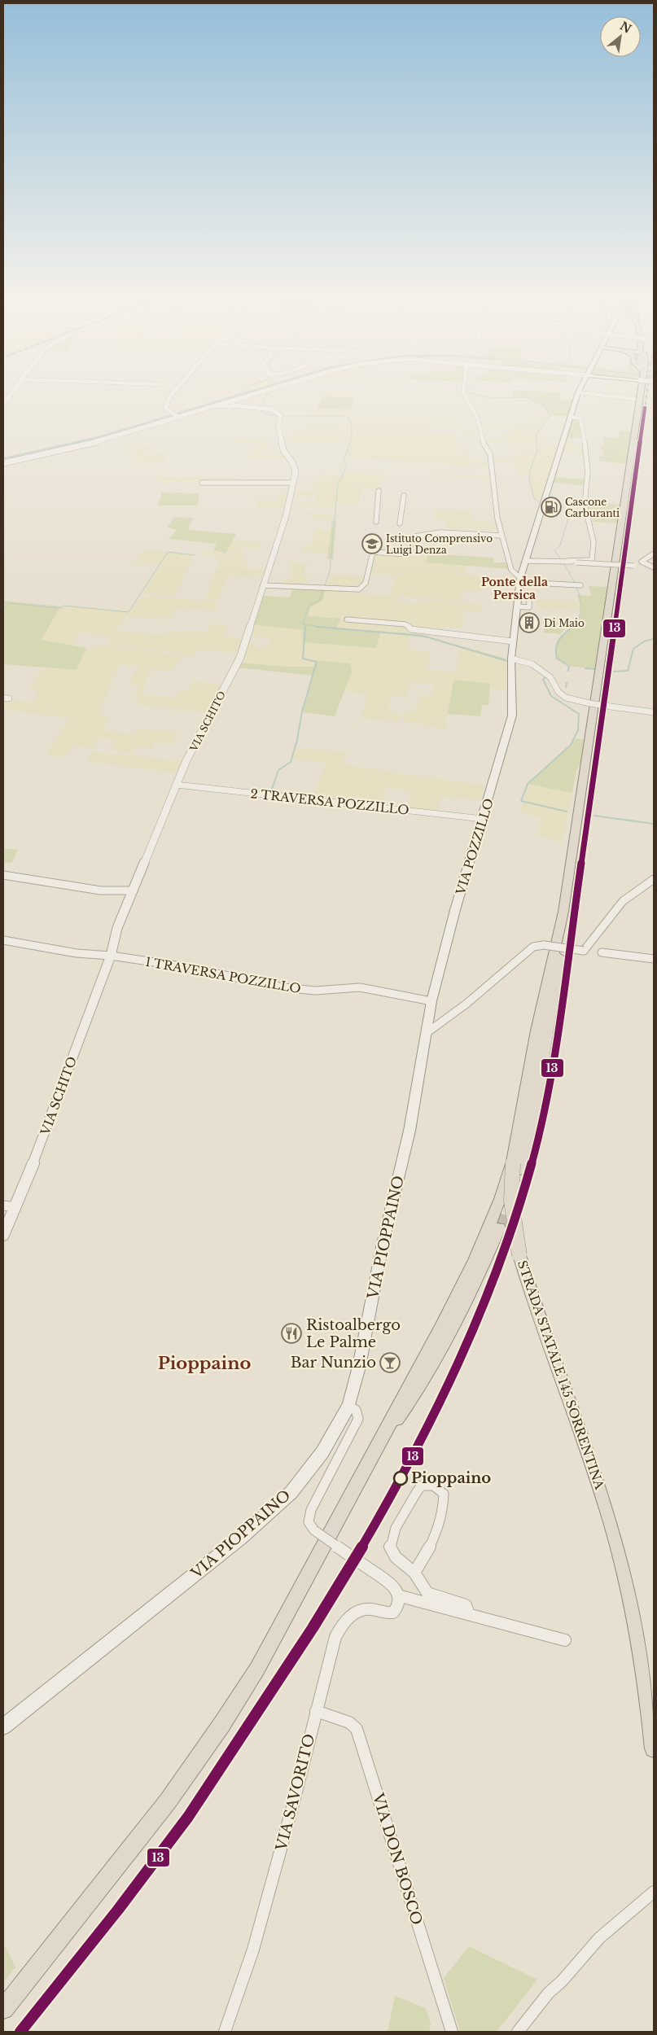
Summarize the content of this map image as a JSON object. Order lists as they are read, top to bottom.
{
  "streets": {
    "highway": ["STRADA STATALE 145 SORRENTINA"],
    "main road": ["VIA POZZILLO", "VIA PIOPPAINO"],
    "street": [
      "VIA SCHITO",
      "2 TRAVERSA POZZILLO",
      "1 TRAVERSA POZZILLO",
      "VIA SAVORITO",
      "VIA DON BOSCO"
    ]
  },
  "crossings": [
    ["VIA SCHITO", "2 TRAVERSA POZZILLO"],
    ["VIA SCHITO", "1 TRAVERSA POZZILLO"],
    ["2 TRAVERSA POZZILLO", "VIA POZZILLO"],
    ["VIA POZZILLO", "1 TRAVERSA POZZILLO"],
    ["VIA POZZILLO", "VIA PIOPPAINO"],
    ["VIA SAVORITO", "VIA DON BOSCO"]
  ],
  "districts": ["Ponte della Persica", "Pioppaino"],
  "places": {
    "fuel station": ["Cascone Carburanti"],
    "school or university": ["Istituto Comprensivo Luigi Denza"],
    "building": ["Di Maio"],
    "restaurant": ["Ristoalbergo Le Palme"],
    "bar": ["Bar Nunzio"],
    "other": ["Pioppaino"]
  },
  "lines": ["transit line 13"],
  "north": "top right"
}
